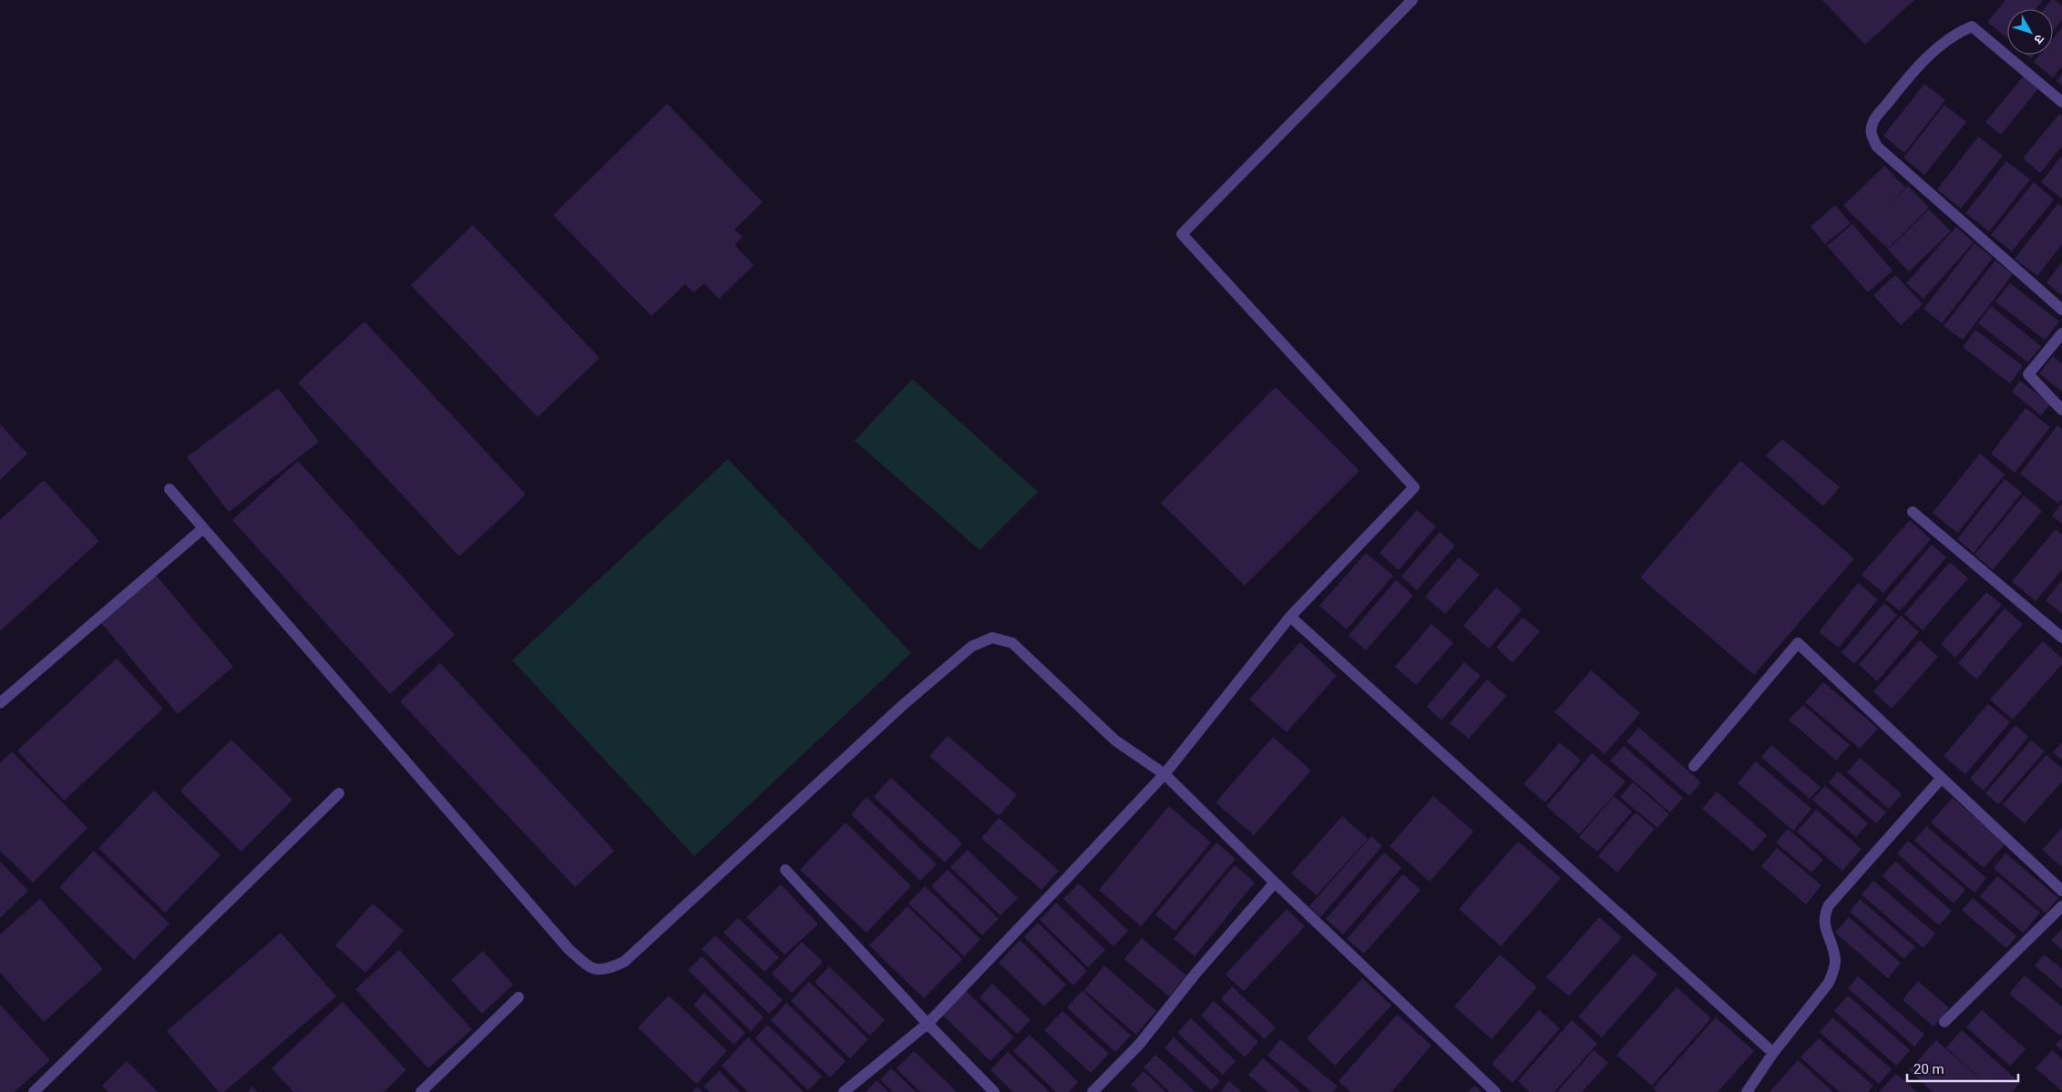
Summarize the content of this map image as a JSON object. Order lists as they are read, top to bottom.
{
  "scale_bar": "20 m",
  "north": "bottom right"
}
